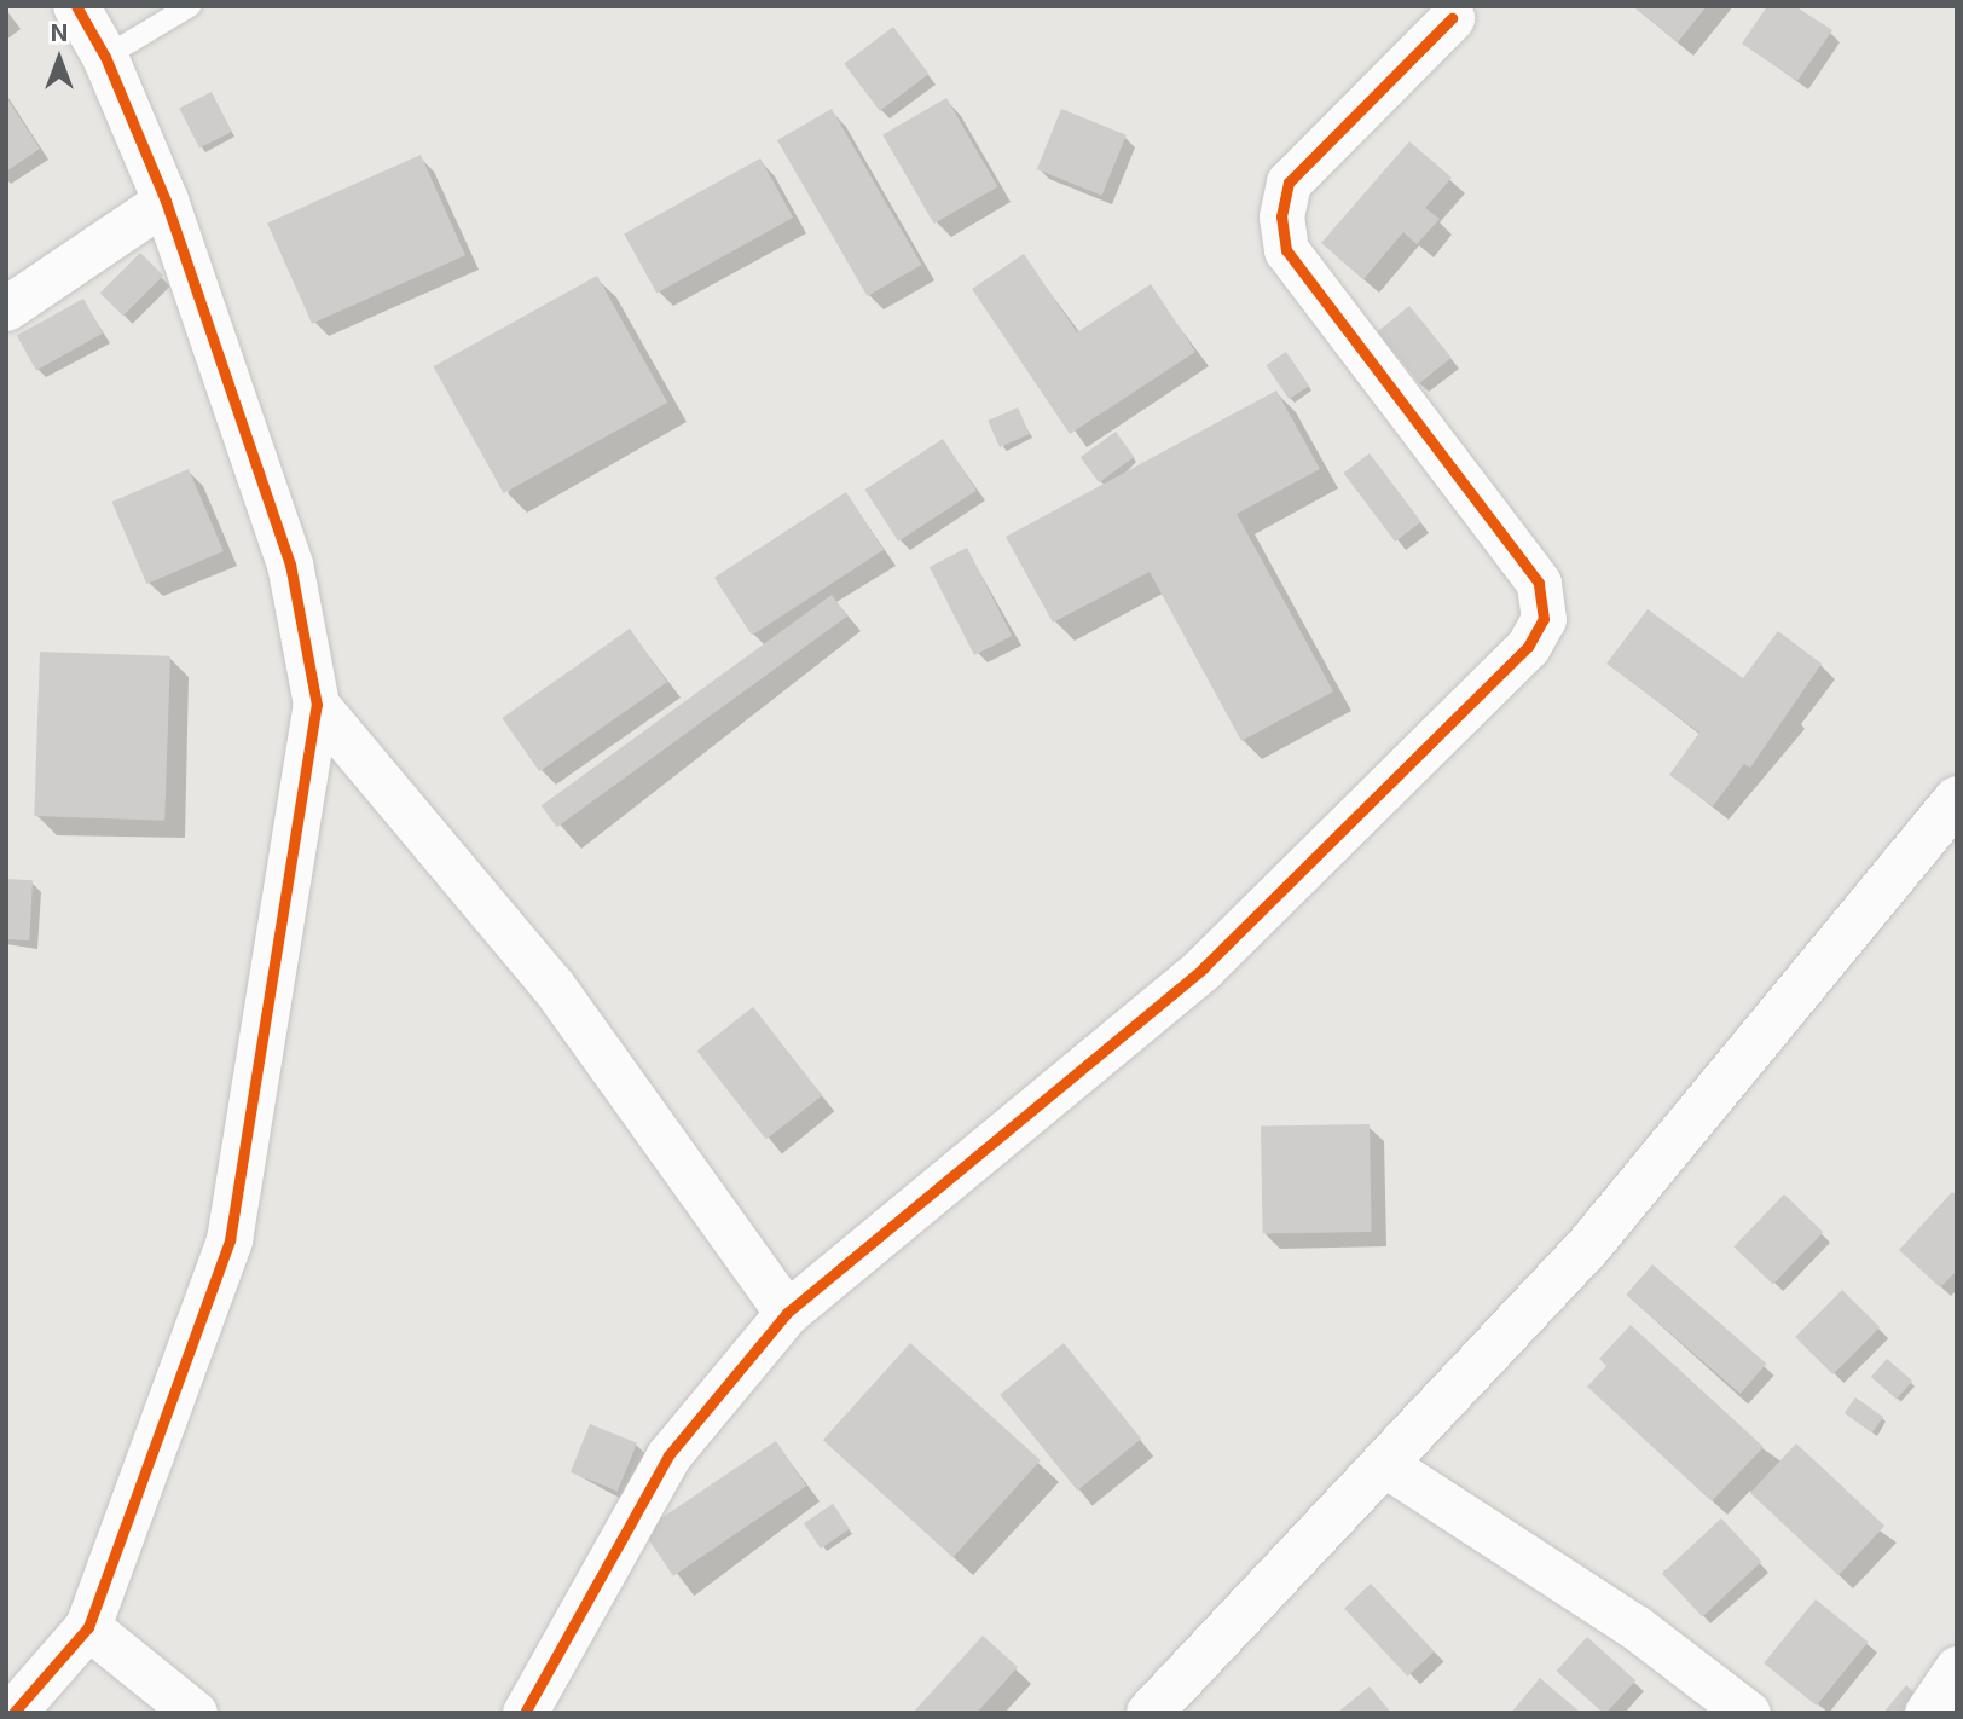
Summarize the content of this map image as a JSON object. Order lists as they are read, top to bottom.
{
  "north": "top"
}
